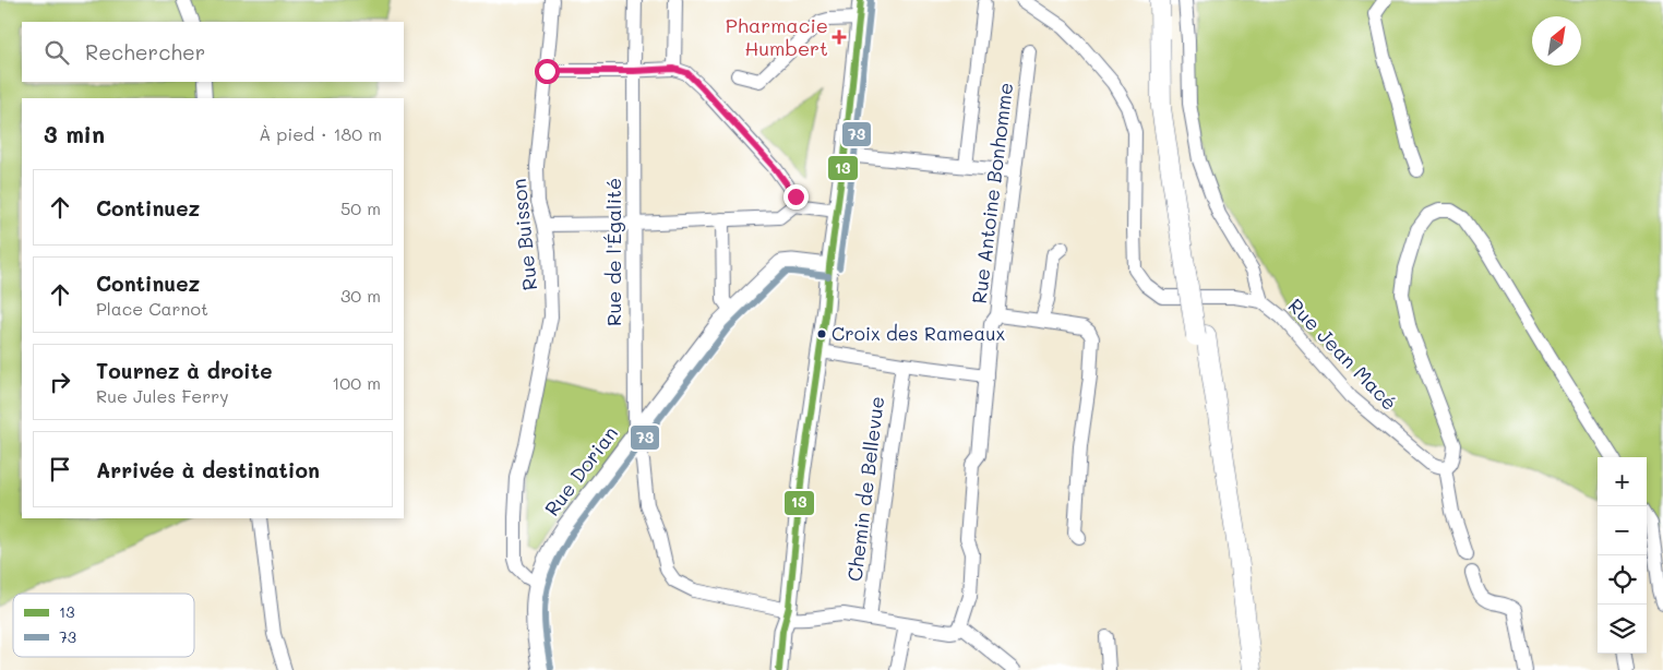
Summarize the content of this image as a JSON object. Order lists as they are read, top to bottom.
{
  "streets": {
    "main road": ["Rue Dorian"],
    "street": [
      "Rue Antoine Bonhomme",
      "Rue Buisson",
      "Rue de l'Égalité",
      "Rue Jean Macé",
      "Chemin de Bellevue"
    ]
  },
  "crossings": [
    ["Rue Antoine Bonhomme", "Rue de l'Égalité"],
    ["Rue Buisson", "Rue Dorian"],
    ["Rue de l'Égalité", "Rue Dorian"],
    ["Rue de l'Égalité", "Chemin de Bellevue"]
  ],
  "places": {
    "health": ["Pharmacie Humbert"],
    "other": ["Croix des Rameaux"]
  },
  "lines": ["transit line 13", "transit line 73"],
  "legend": ["13", "73"],
  "north": "top right",
  "page": {
    "search": "Rechercher",
    "heading": ["3 min", "À pied · 180 m"],
    "list": [
      ["Continuez", "50 m"],
      ["Continuez", "Place Carnot", "30 m"],
      ["Tournez à droite", "Rue Jules Ferry", "100 m"],
      "Arrivée à destination"
    ],
    "map_buttons": ["+", "−"]
  }
}
